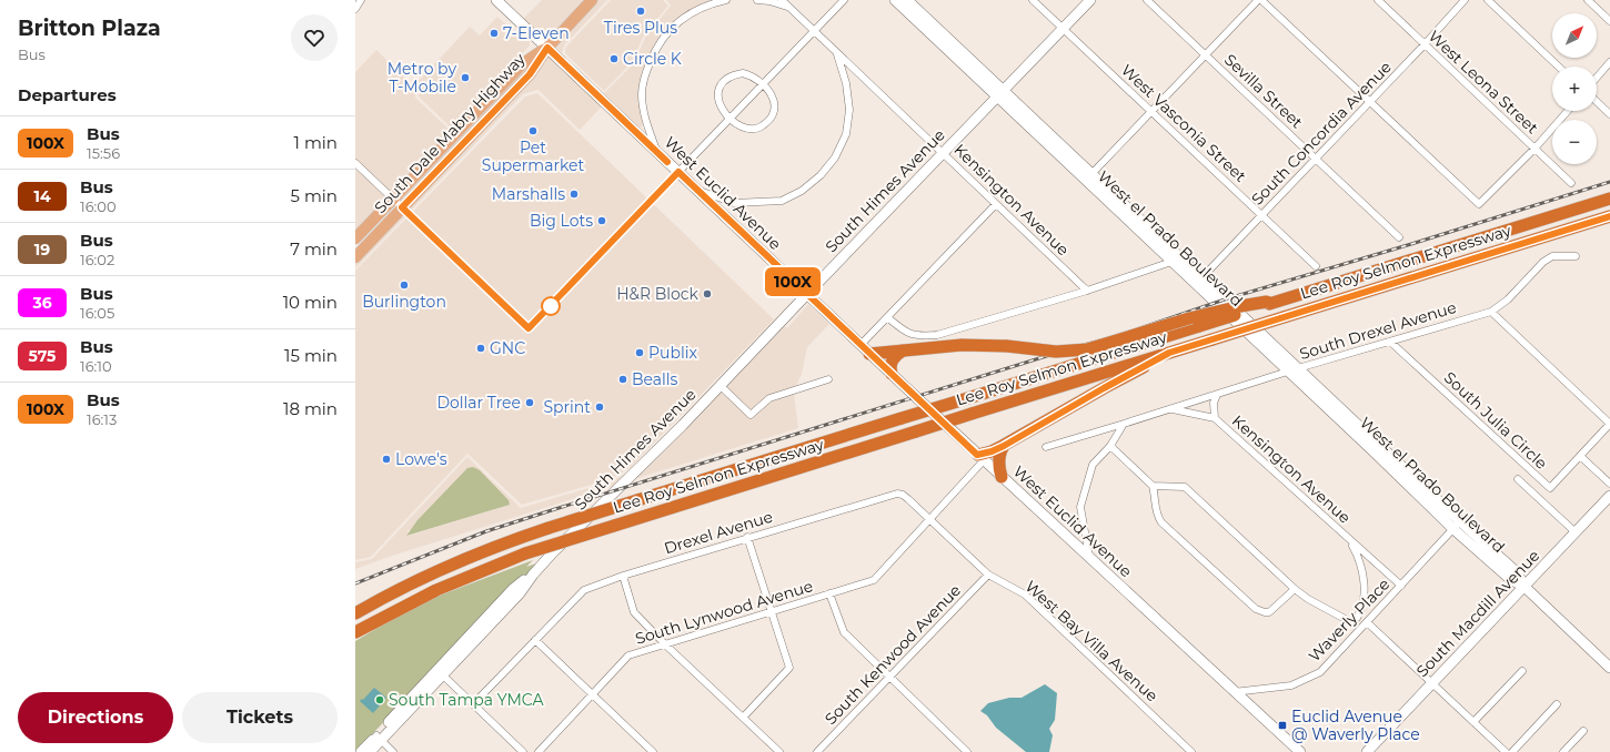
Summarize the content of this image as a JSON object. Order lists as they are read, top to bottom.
{
  "streets": {
    "highway": ["Lee Roy Selmon Expressway"],
    "main road": ["South Dale Mabry Highway"],
    "street": [
      "West Leona Street",
      "Sevilla Street",
      "West Vasconia Street",
      "South Concordia Avenue",
      "South Himes Avenue",
      "West Euclid Avenue",
      "Kensington Avenue",
      "West el Prado Boulevard",
      "South Drexel Avenue",
      "South Julia Circle",
      "Drexel Avenue",
      "South Lynwood Avenue",
      "South Macdill Avenue",
      "Waverly Place",
      "West Bay Villa Avenue",
      "South Kenwood Avenue"
    ]
  },
  "crossings": [
    ["West Leona Street", "South Concordia Avenue"],
    ["Sevilla Street", "South Concordia Avenue"],
    ["West Vasconia Street", "South Concordia Avenue"],
    ["West Vasconia Street", "South Himes Avenue"],
    ["South Dale Mabry Highway", "West Euclid Avenue"],
    ["South Concordia Avenue", "West el Prado Boulevard"],
    ["South Himes Avenue", "West Euclid Avenue"],
    ["South Himes Avenue", "Kensington Avenue"],
    ["South Himes Avenue", "West el Prado Boulevard"],
    ["West Euclid Avenue", "Waverly Place"],
    ["Kensington Avenue", "South Drexel Avenue"],
    ["Kensington Avenue", "Waverly Place"],
    ["West el Prado Boulevard", "South Drexel Avenue"],
    ["West el Prado Boulevard", "South Macdill Avenue"],
    ["West el Prado Boulevard", "Waverly Place"],
    ["South Drexel Avenue", "South Julia Circle"],
    ["Drexel Avenue", "South Lynwood Avenue"],
    ["Drexel Avenue", "West Bay Villa Avenue"],
    ["South Lynwood Avenue", "West Bay Villa Avenue"],
    ["West Bay Villa Avenue", "South Kenwood Avenue"]
  ],
  "places": {
    "other": [
      "Tires Plus",
      "7-Eleven",
      "Circle K",
      "Metro by T-Mobile",
      "Pet Supermarket",
      "Marshalls",
      "Big Lots",
      "Burlington",
      "H&R Block",
      "GNC",
      "Publix",
      "Bealls",
      "Dollar Tree",
      "Sprint",
      "Lowe's",
      "South Tampa YMCA"
    ],
    "transit": ["Euclid Avenue @ Waverly Place"]
  },
  "lines": ["bus line 100X"],
  "north": "top right",
  "page": {
    "heading": [
      ["Britton Plaza", "Bus"],
      "Departures"
    ],
    "on_map": "100X",
    "map_buttons": ["+", "−"],
    "list": [
      {
        "mark": "100X",
        "name": "Bus",
        "note": "15:56",
        "value": "1 min"
      },
      {
        "mark": "14",
        "name": "Bus",
        "note": "16:00",
        "value": "5 min"
      },
      {
        "mark": "19",
        "name": "Bus",
        "note": "16:02",
        "value": "7 min"
      },
      {
        "mark": "36",
        "name": "Bus",
        "note": "16:05",
        "value": "10 min"
      },
      {
        "mark": "575",
        "name": "Bus",
        "note": "16:10",
        "value": "15 min"
      },
      {
        "mark": "100X",
        "name": "Bus",
        "note": "16:13",
        "value": "18 min"
      }
    ],
    "buttons": ["Directions", "Tickets"]
  }
}
